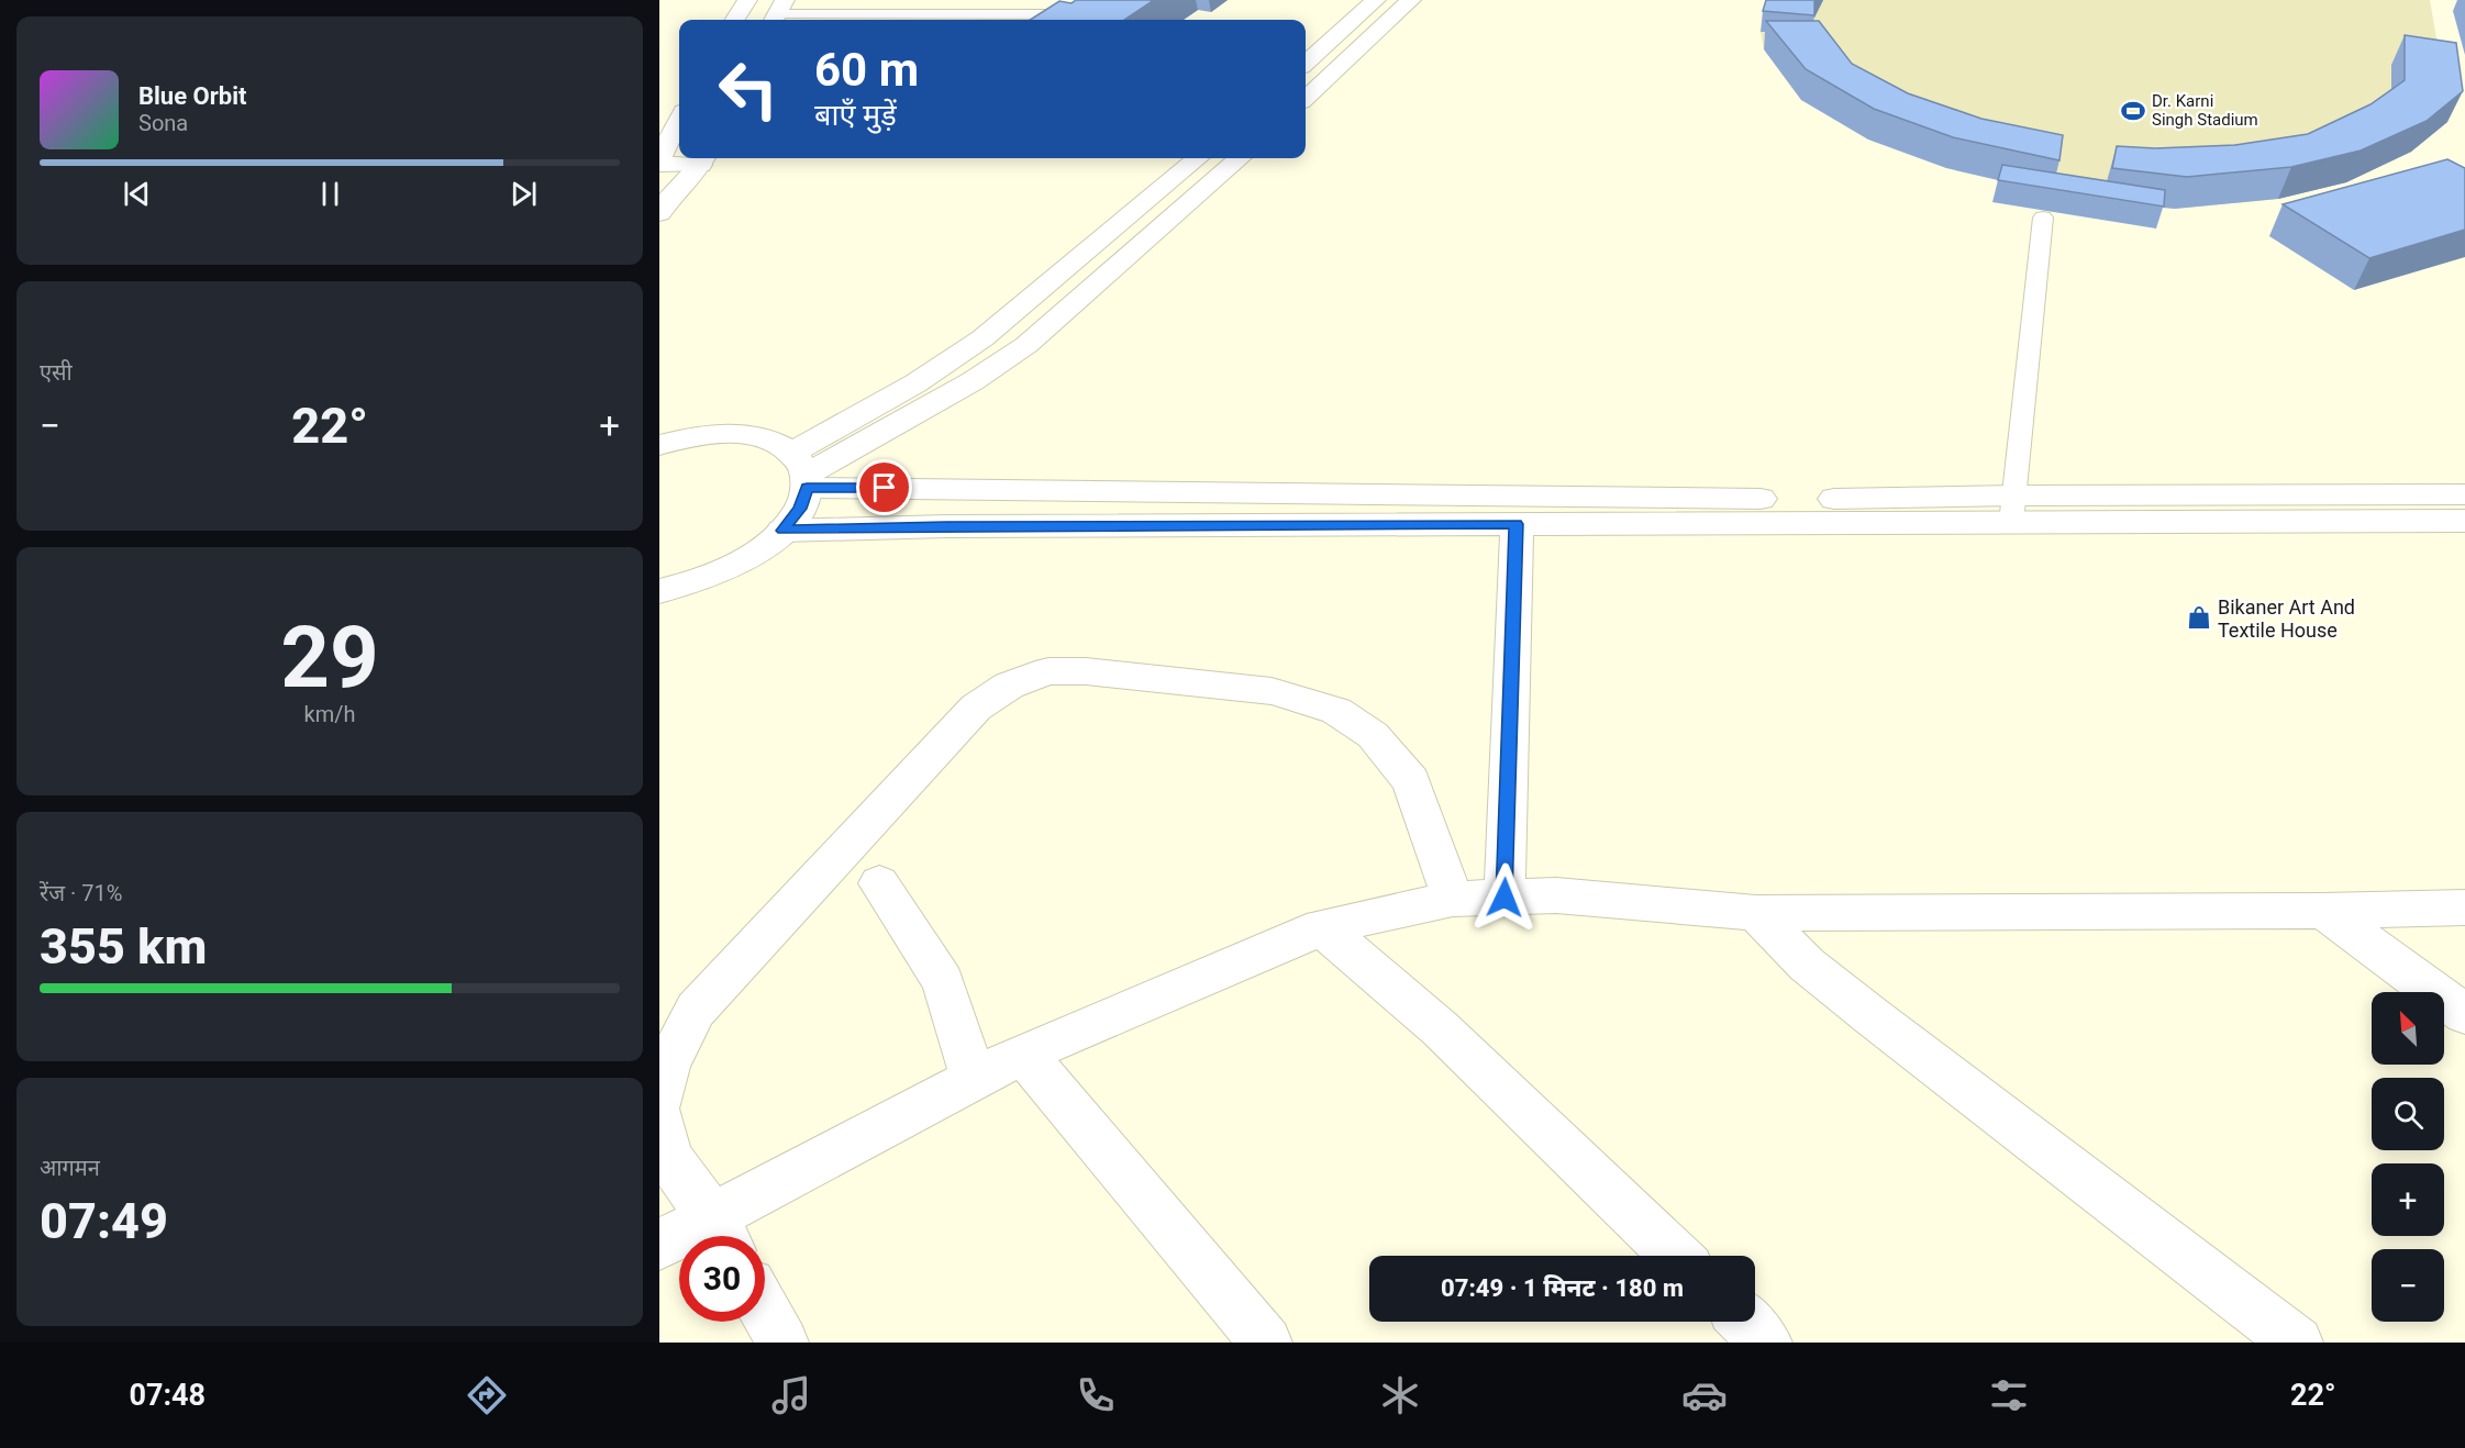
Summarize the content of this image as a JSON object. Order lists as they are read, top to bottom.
{
  "places": {
    "sports": ["Dr. Karni Singh Stadium"],
    "shop": ["Bikaner Art And Textile House"]
  },
  "north": "top left",
  "page": {
    "turn": ["60 m", "बाएँ मुड़ें"],
    "song": ["Blue Orbit", "Sona"],
    "tile": [
      "एसी",
      ["29", "km/h"],
      ["रेंज · 71%", "355 km"],
      ["आगमन", "07:49"]
    ],
    "heat": ["−", "22°", "+"],
    "map_buttons": ["+", "−"],
    "limit": "30",
    "trip": "07:49 · 1 मिनट · 180 m",
    "tabs": ["07:48", "22°"]
  }
}
